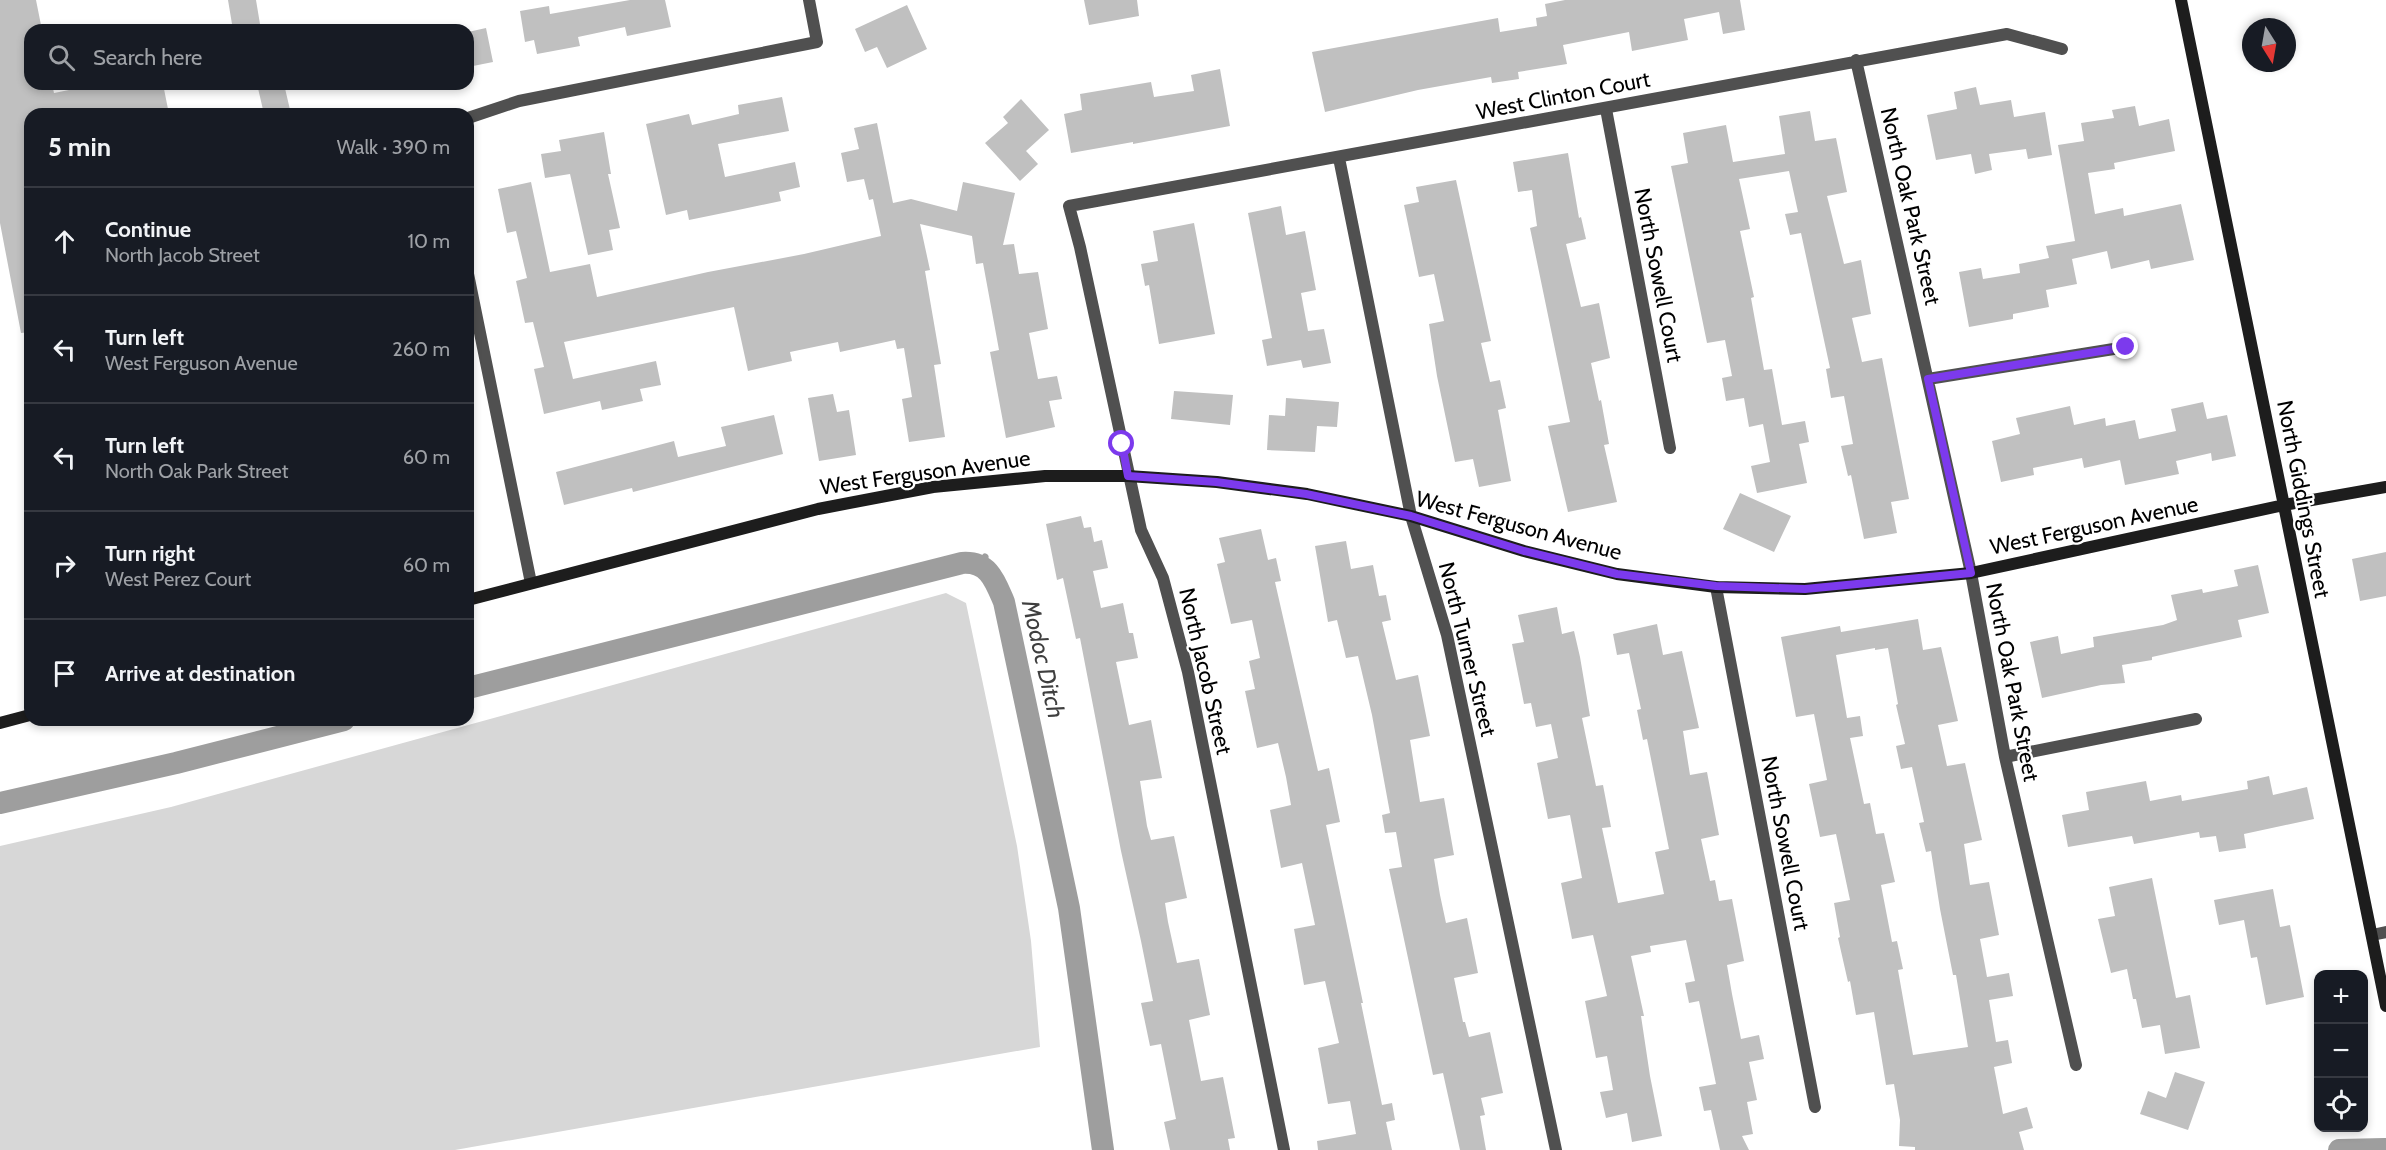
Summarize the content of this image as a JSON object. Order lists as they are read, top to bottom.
{
  "streets": {
    "street": [
      "West Clinton Court",
      "North Oak Park Street",
      "North Sowell Court",
      "West Ferguson Avenue",
      "North Giddings Street",
      "North Turner Street",
      "North Jacob Street"
    ]
  },
  "crossings": [
    ["West Clinton Court", "North Oak Park Street"],
    ["West Clinton Court", "North Sowell Court"],
    ["West Clinton Court", "North Turner Street"],
    ["West Clinton Court", "North Jacob Street"],
    ["North Oak Park Street", "West Ferguson Avenue"],
    ["North Sowell Court", "West Ferguson Avenue"],
    ["West Ferguson Avenue", "North Giddings Street"],
    ["West Ferguson Avenue", "North Turner Street"],
    ["West Ferguson Avenue", "North Jacob Street"]
  ],
  "water": ["Modoc Ditch"],
  "north": "bottom",
  "page": {
    "search": "Search here",
    "heading": ["5 min", "Walk · 390 m"],
    "list": [
      ["Continue", "North Jacob Street", "10 m"],
      ["Turn left", "West Ferguson Avenue", "260 m"],
      ["Turn left", "North Oak Park Street", "60 m"],
      ["Turn right", "West Perez Court", "60 m"],
      "Arrive at destination"
    ],
    "map_buttons": ["+", "−"]
  }
}
